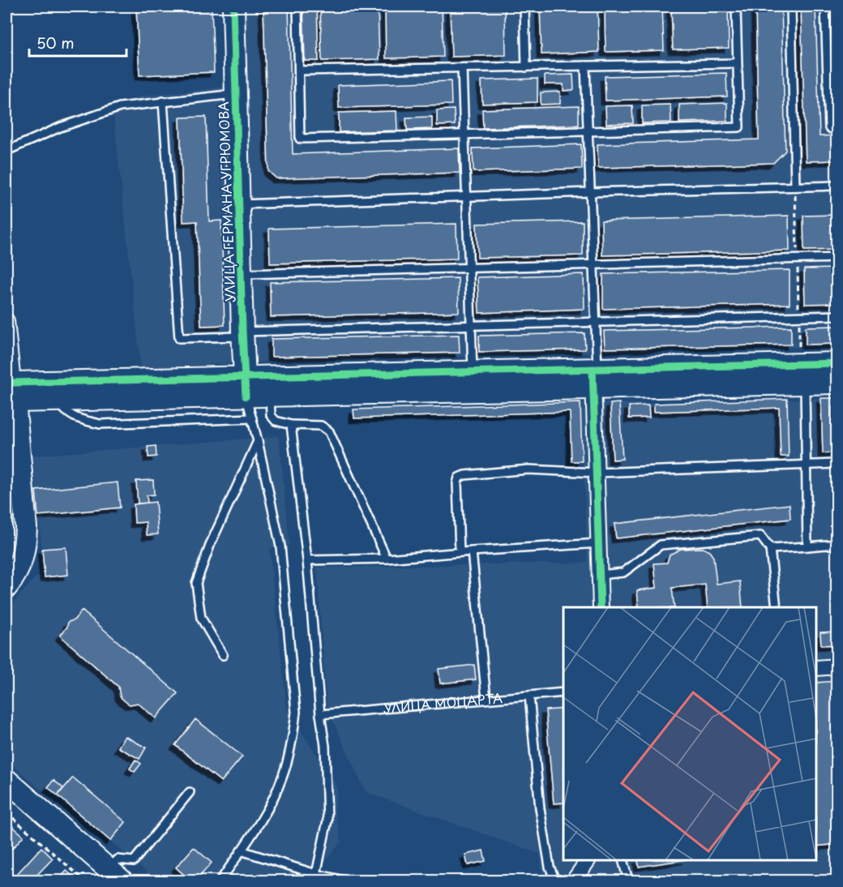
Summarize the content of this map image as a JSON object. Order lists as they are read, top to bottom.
{
  "streets": {
    "street": ["УЛИЦА ГЕРМАНА УГРЮМОВА"],
    "lane": ["УЛИЦА МОЦАРТА"]
  },
  "scale_bar": "50 m"
}
